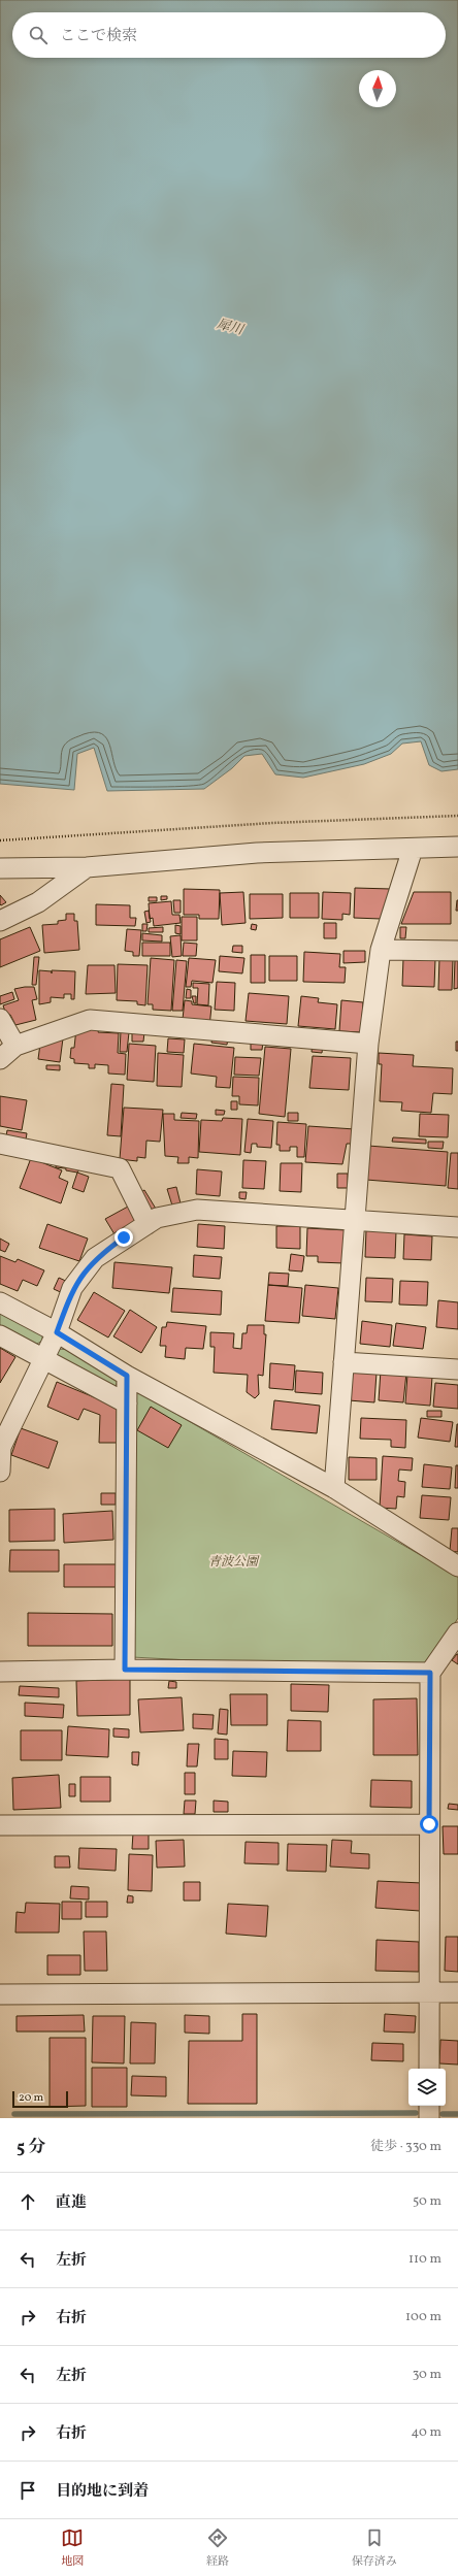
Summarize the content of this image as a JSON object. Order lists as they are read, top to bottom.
{
  "water": ["犀川"],
  "parks": ["青波公園"],
  "scale_bar": "20 m",
  "north": "top",
  "page": {
    "search": "ここで検索",
    "scale": "20 m",
    "heading": ["5 分", "徒歩 · 330 m"],
    "list": [
      ["直進", "50 m"],
      ["左折", "110 m"],
      ["右折", "100 m"],
      ["左折", "30 m"],
      ["右折", "40 m"],
      "目的地に到着"
    ],
    "nav": ["地図", "経路", "保存済み"]
  }
}
